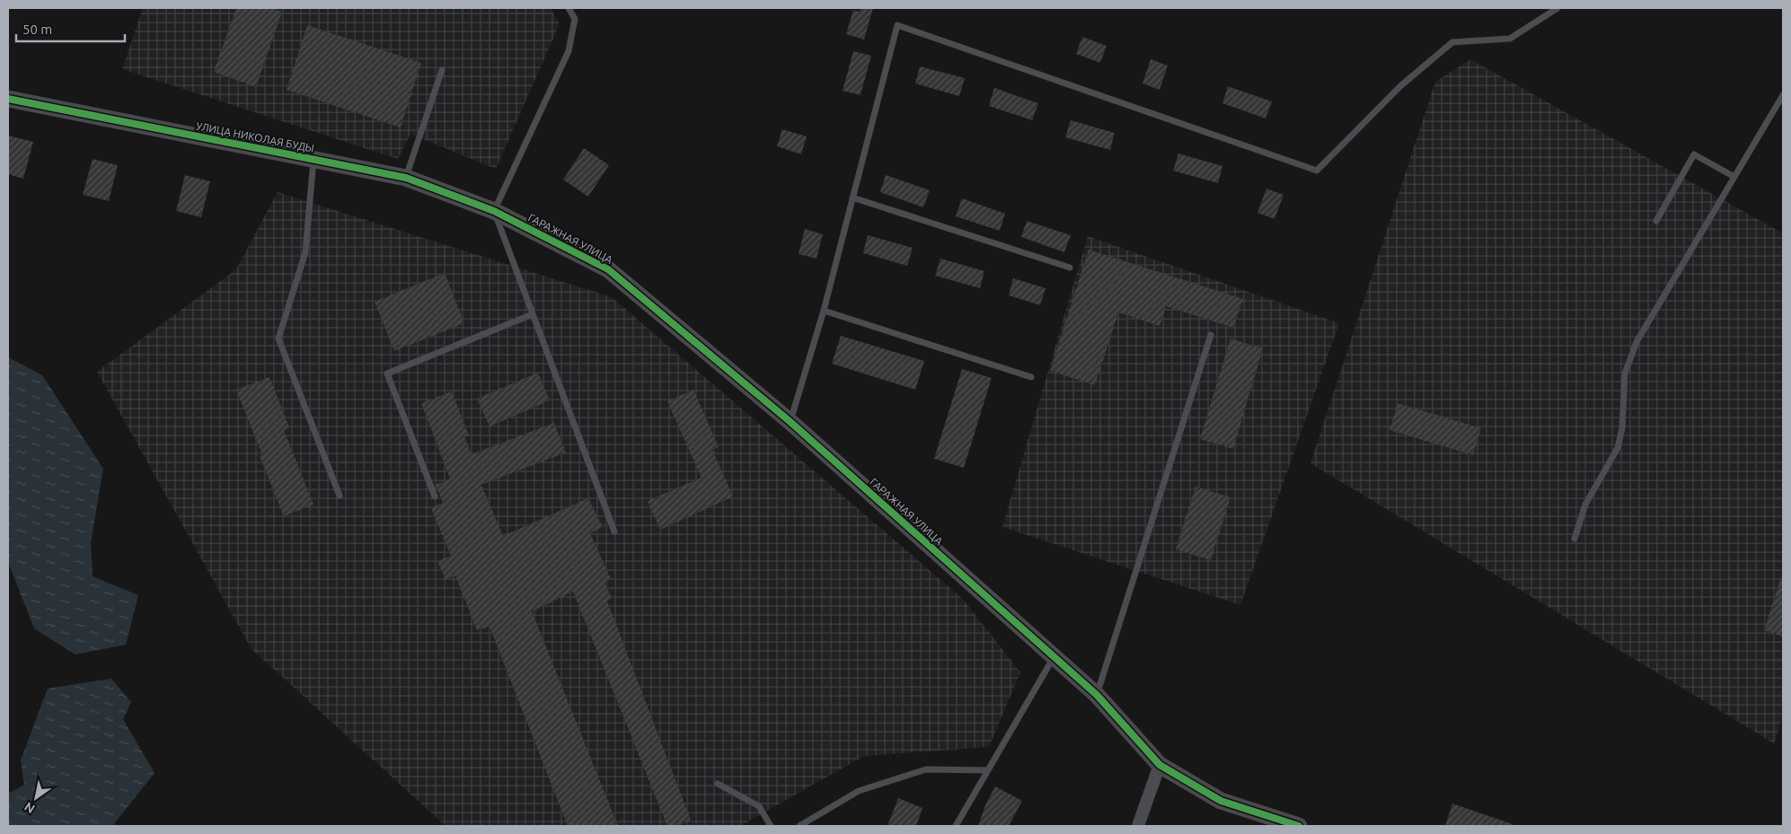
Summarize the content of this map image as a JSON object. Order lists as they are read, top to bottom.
{
  "streets": {
    "street": ["УЛИЦА НИКОЛАЯ БУДЫ", "ГАРАЖНАЯ УЛИЦА"]
  },
  "crossings": [
    ["УЛИЦА НИКОЛАЯ БУДЫ", "ГАРАЖНАЯ УЛИЦА"]
  ],
  "scale_bar": "50 m",
  "north": "bottom left"
}
